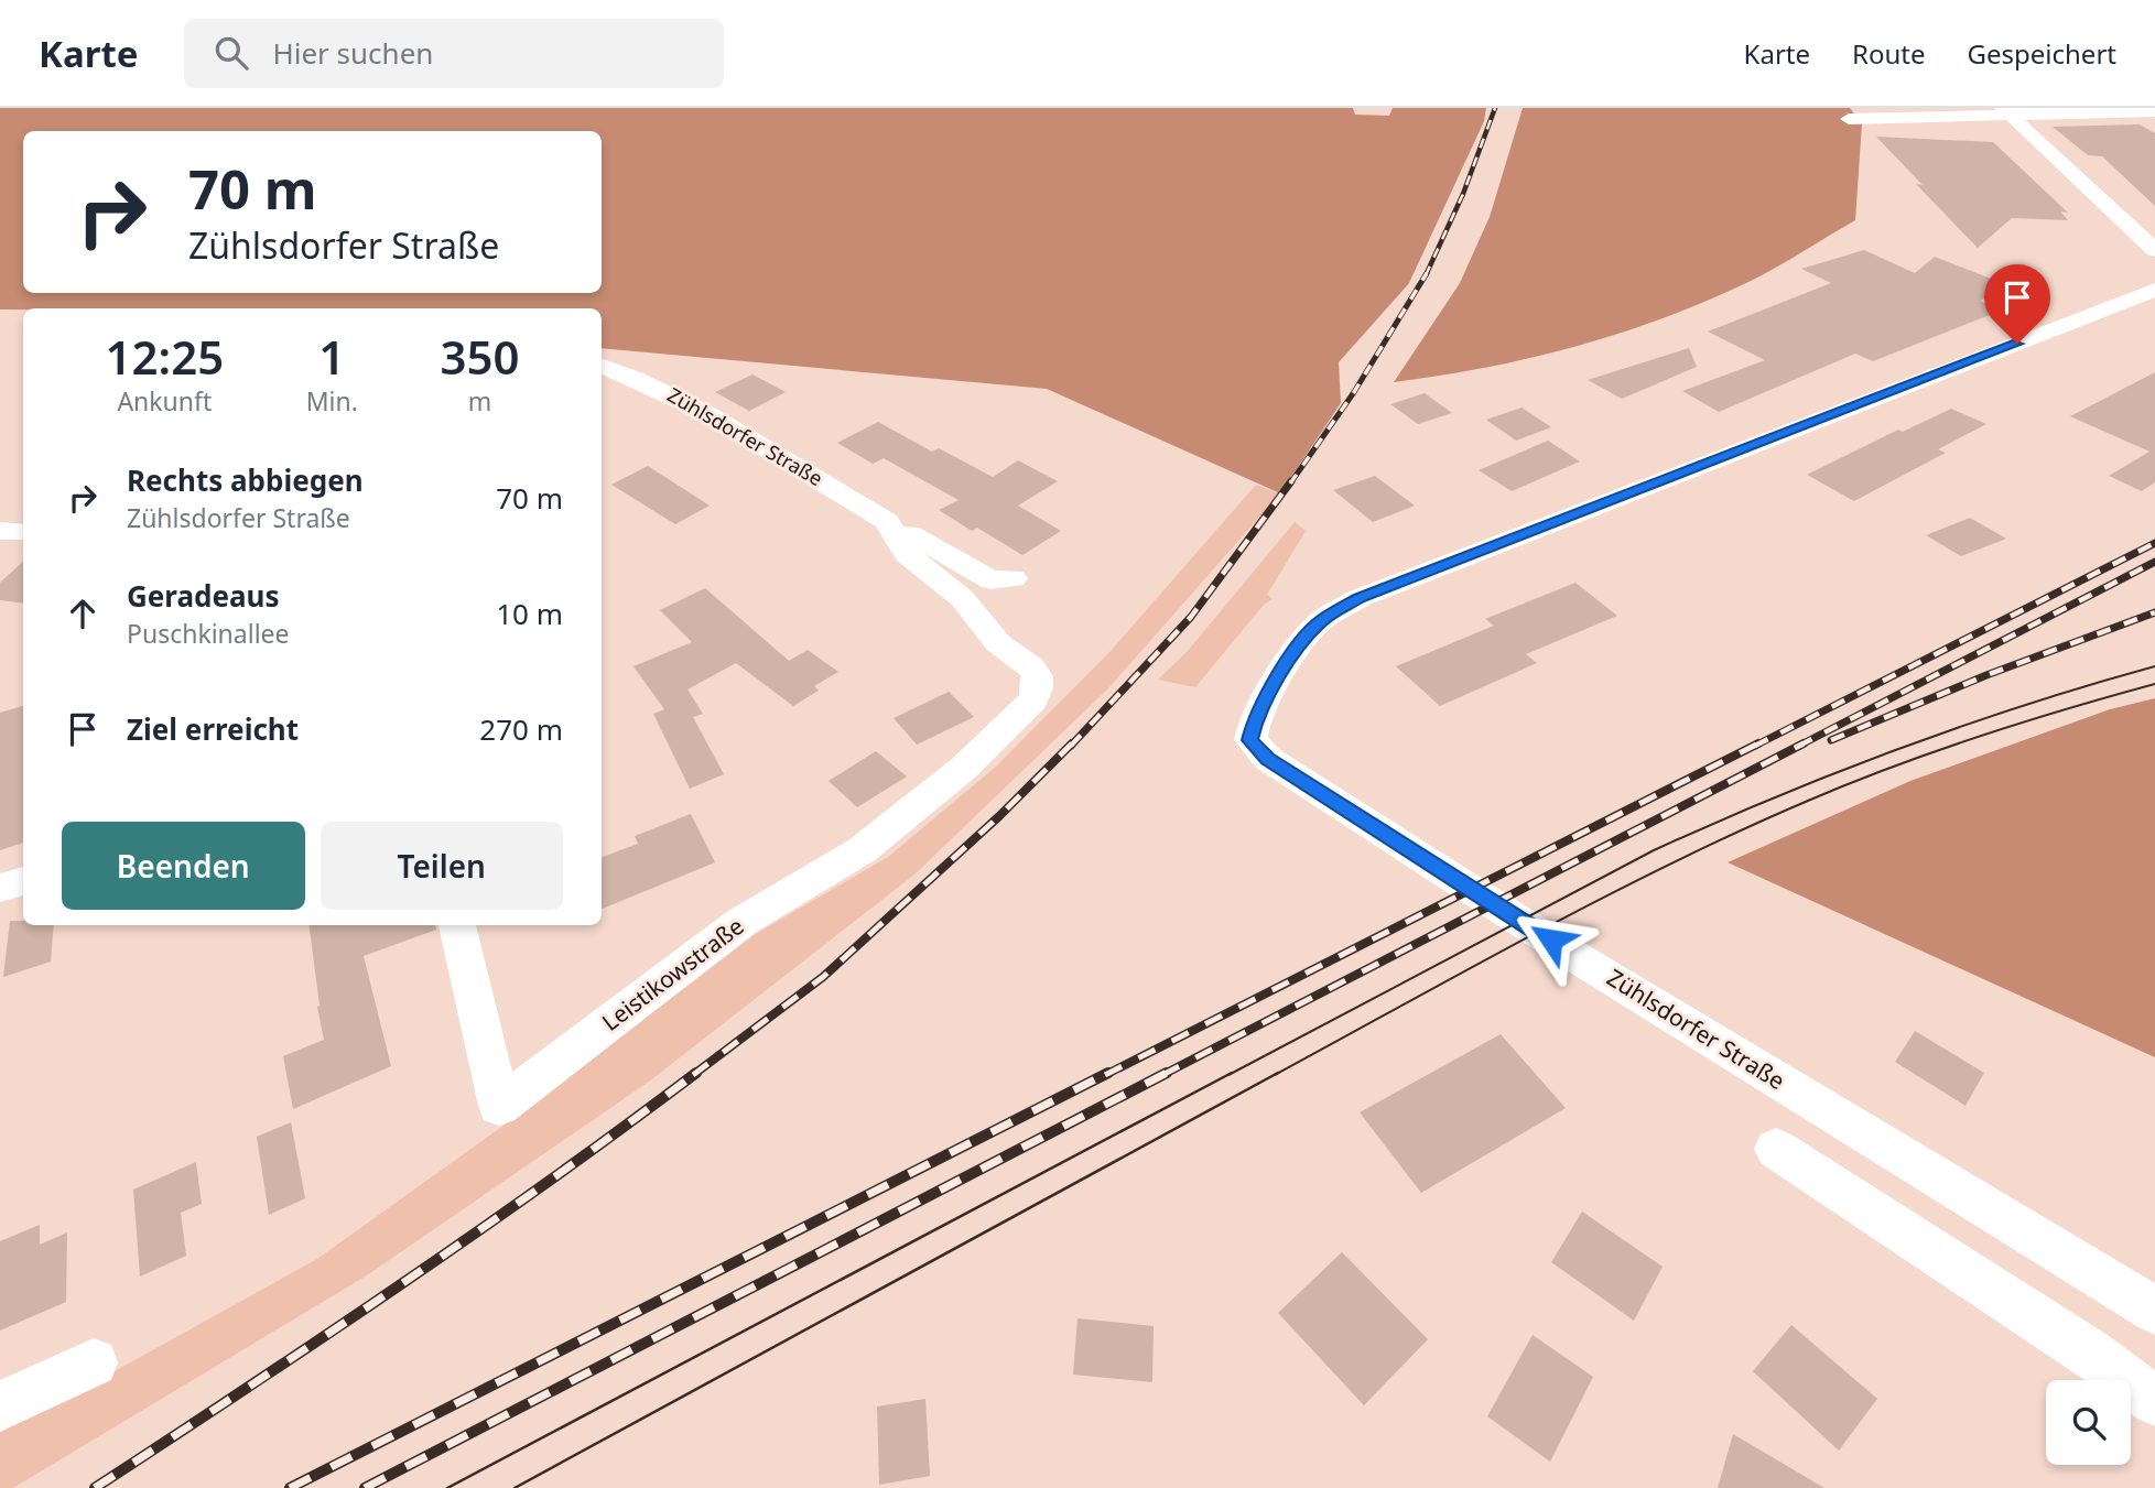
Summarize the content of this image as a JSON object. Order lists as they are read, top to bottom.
{
  "streets": {
    "street": ["Zühlsdorfer Straße", "Leistikowstraße"]
  },
  "crossings": [
    ["Zühlsdorfer Straße", "Leistikowstraße"]
  ],
  "page": {
    "header": "Karte",
    "search": "Hier suchen",
    "nav": ["Karte", "Route", "Gespeichert"],
    "turn": ["70 m", "Zühlsdorfer Straße"],
    "eta": [
      "12:25",
      "Ankunft",
      "1",
      "Min.",
      "350",
      "m"
    ],
    "list": [
      {
        "name": "Rechts abbiegen",
        "note": "Zühlsdorfer Straße",
        "value": "70 m"
      },
      {
        "name": "Geradeaus",
        "note": "Puschkinallee",
        "value": "10 m"
      },
      {
        "name": "Ziel erreicht",
        "value": "270 m"
      }
    ],
    "buttons": ["Beenden", "Teilen"]
  }
}
